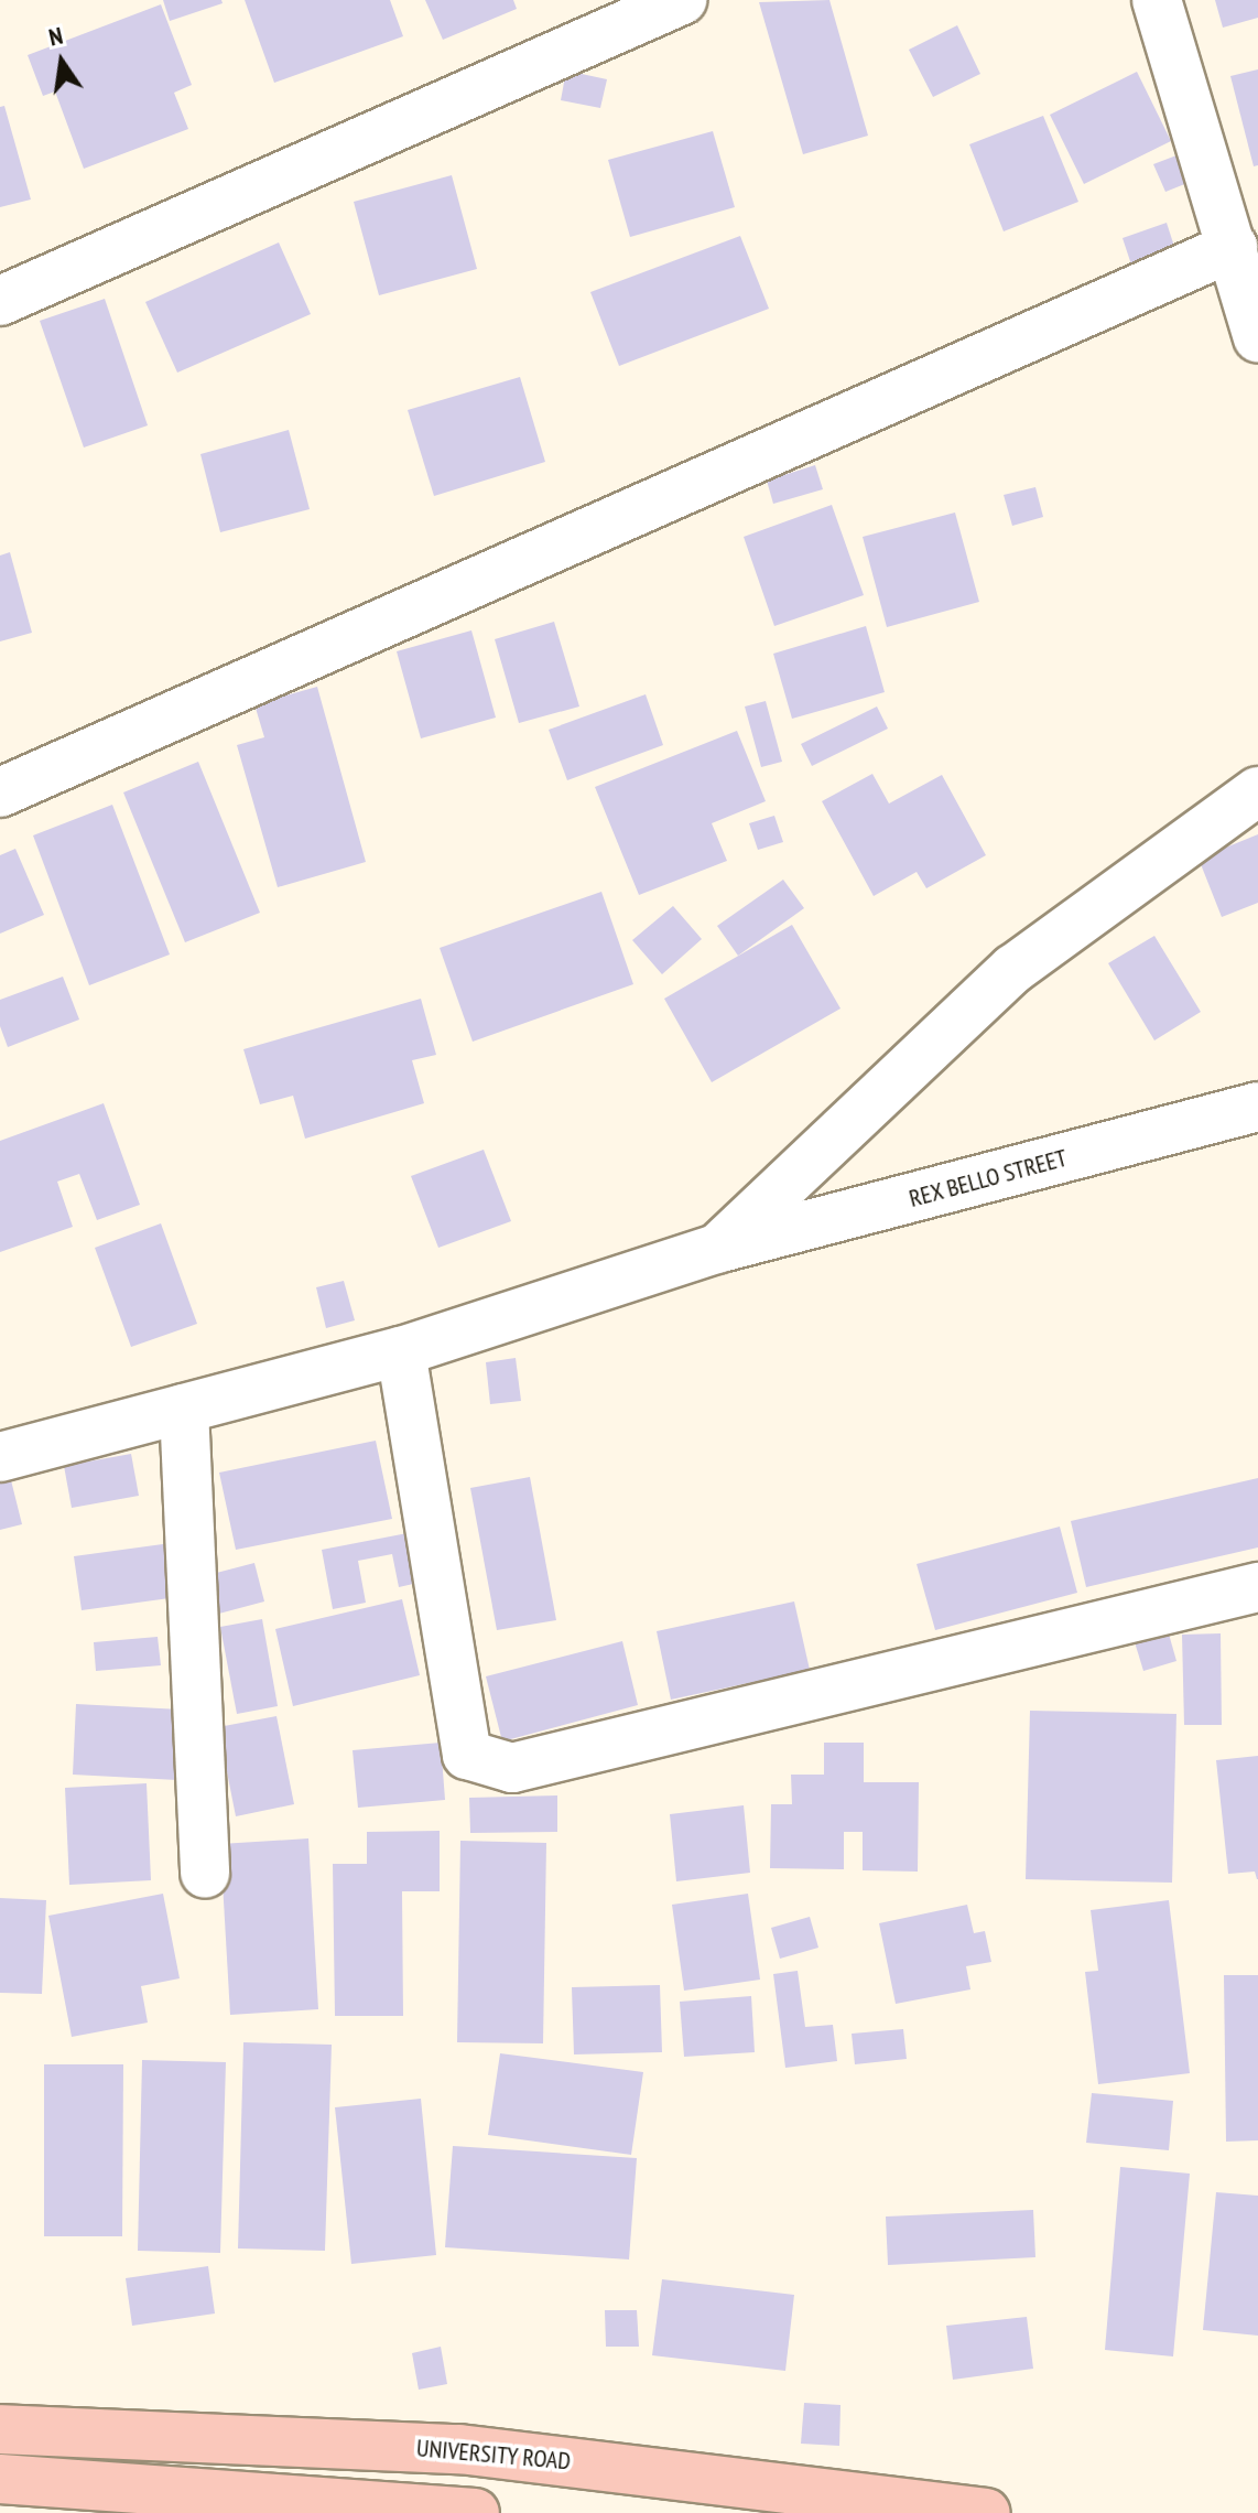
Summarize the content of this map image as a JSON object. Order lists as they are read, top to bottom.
{
  "streets": {
    "main road": ["UNIVERSITY ROAD"],
    "street": ["REX BELLO STREET"]
  },
  "north": "top"
}
